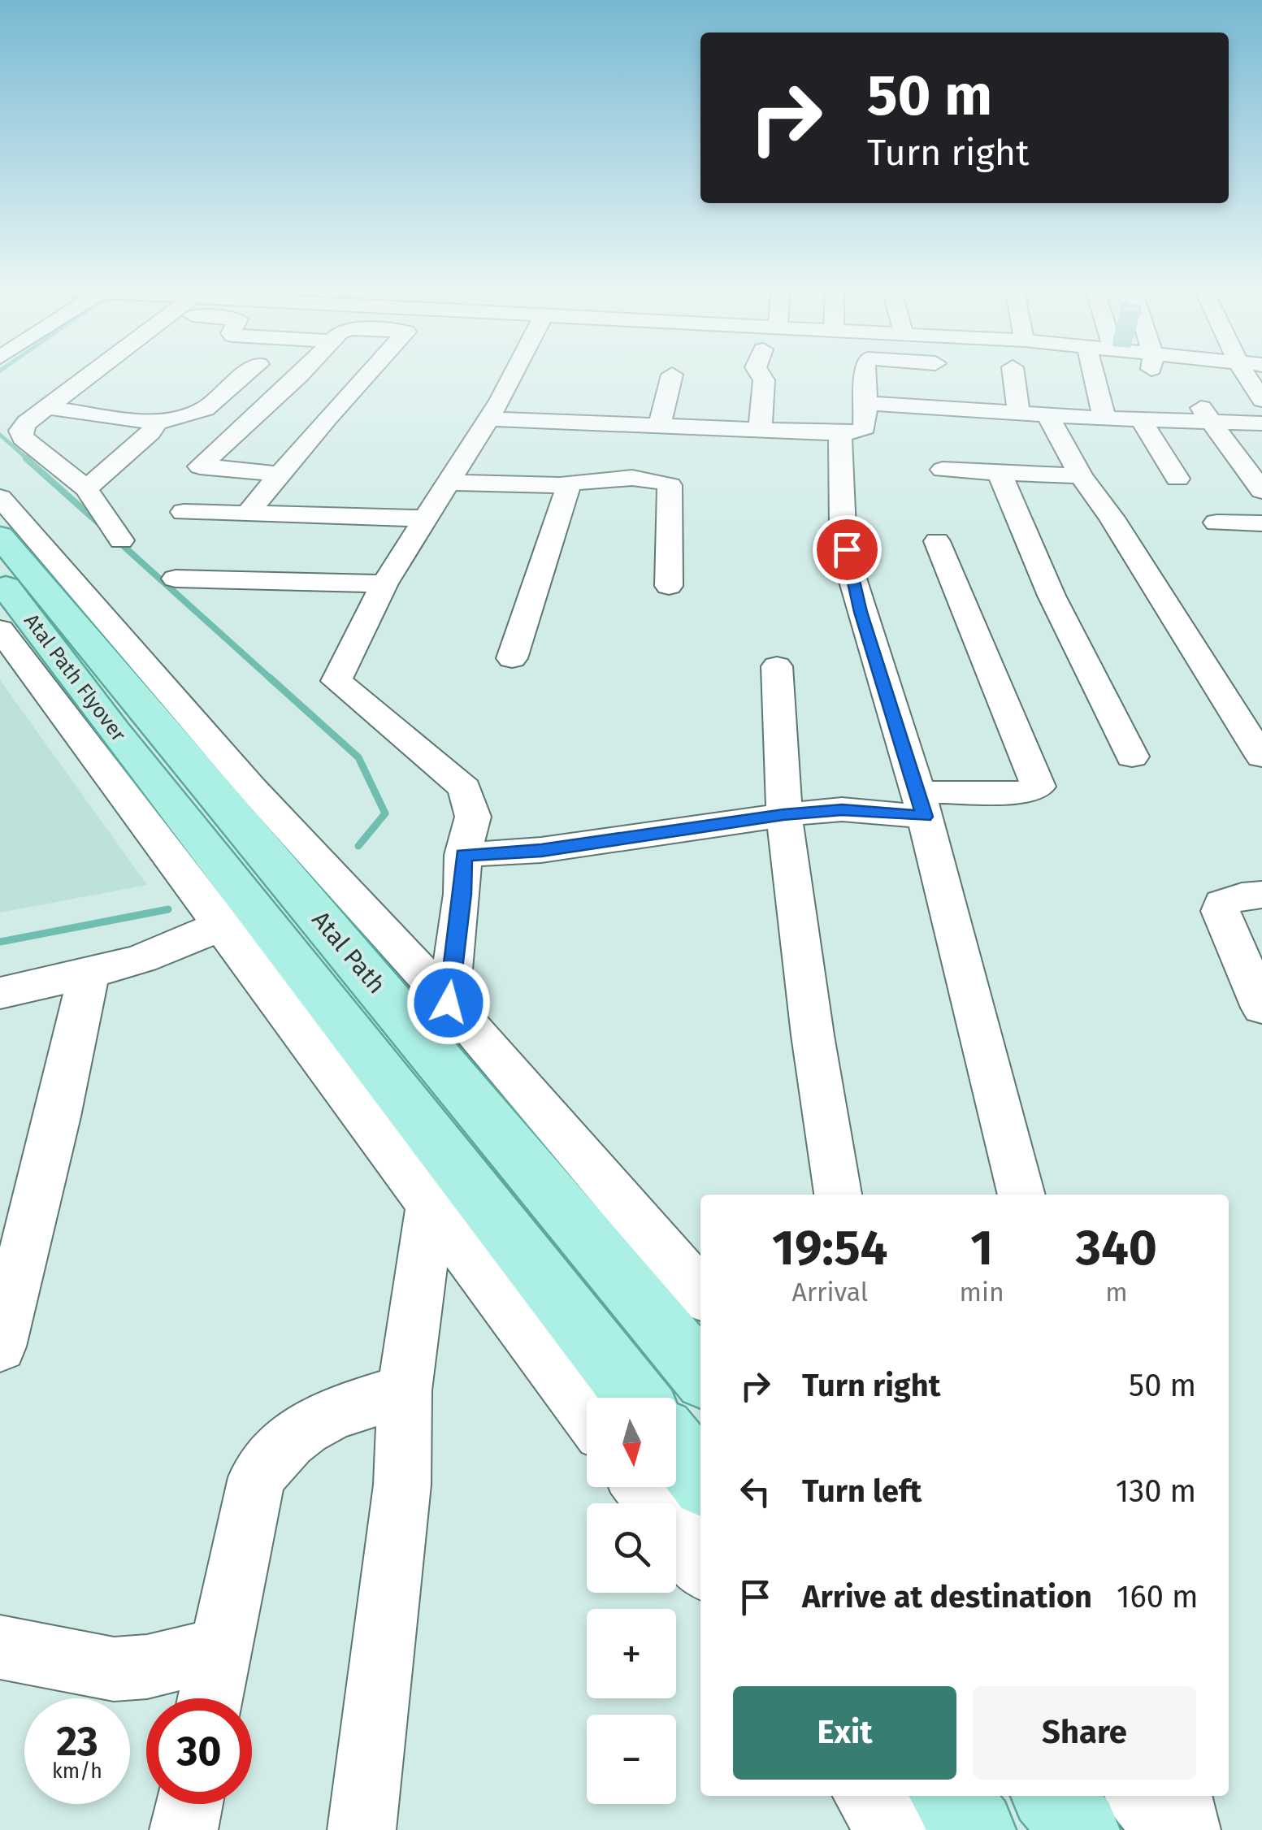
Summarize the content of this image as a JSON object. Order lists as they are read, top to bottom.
{
  "streets": {
    "main road": ["Atal Path Flyover", "Atal Path"]
  },
  "crossings": [
    ["Atal Path Flyover", "Atal Path"]
  ],
  "north": "bottom",
  "page": {
    "turn": ["50 m", "Turn right"],
    "eta": [
      "19:54",
      "Arrival",
      "1",
      "min",
      "340",
      "m"
    ],
    "list": [
      {
        "name": "Turn right",
        "value": "50 m"
      },
      {
        "name": "Turn left",
        "value": "130 m"
      },
      {
        "name": "Arrive at destination",
        "value": "160 m"
      }
    ],
    "map_buttons": ["+", "−"],
    "buttons": ["Exit", "Share"],
    "speed": "23 km/h",
    "limit": "30"
  }
}
